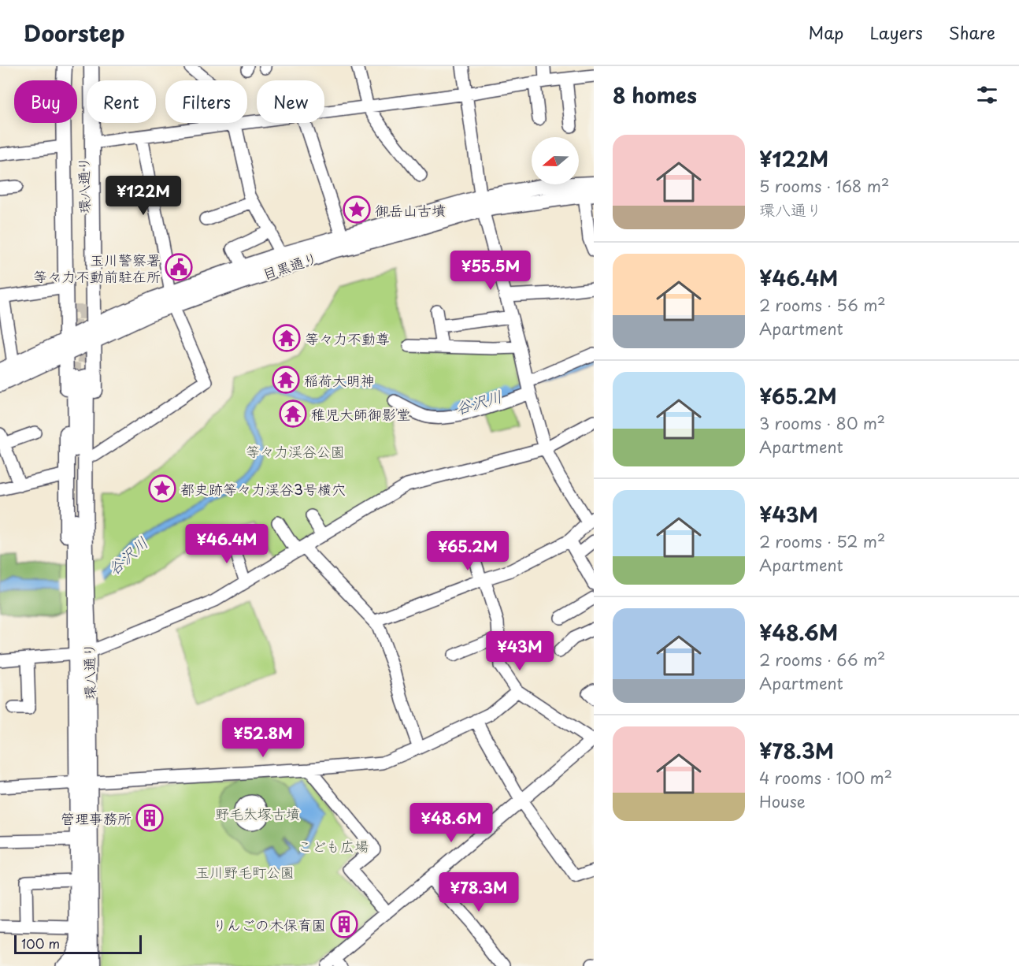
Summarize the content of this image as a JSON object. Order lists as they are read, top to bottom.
{
  "streets": {
    "main road": ["環八通り", "目黒通り"]
  },
  "water": ["谷沢川"],
  "parks": [
    "等々力渓谷公園",
    "野毛大塚古墳",
    "こども広場",
    "玉川野毛町公園"
  ],
  "places": {
    "place": ["御岳山古墳", "都史跡等々力渓谷3号横穴"],
    "public building": ["玉川警察署 等々力不動前駐在所"],
    "temple": ["等々力不動尊", "稲荷大明神", "稚児大師御影堂"],
    "building": ["管理事務所", "りんごの木保育園"]
  },
  "scale_bar": "100 m",
  "north": "left",
  "page": {
    "header": "Doorstep",
    "nav": ["Map", "Layers", "Share"],
    "heading": "8 homes",
    "chip": [
      "Buy",
      "Rent",
      "Filters",
      "New"
    ],
    "list": [
      {
        "name": "¥122M",
        "note": "5 rooms · 168 m² · 環八通り"
      },
      {
        "name": "¥46.4M",
        "note": "2 rooms · 56 m² · Apartment"
      },
      {
        "name": "¥65.2M",
        "note": "3 rooms · 80 m² · Apartment"
      },
      {
        "name": "¥43M",
        "note": "2 rooms · 52 m² · Apartment"
      },
      {
        "name": "¥48.6M",
        "note": "2 rooms · 66 m² · Apartment"
      },
      {
        "name": "¥78.3M",
        "note": "4 rooms · 100 m² · House"
      }
    ],
    "price": [
      "¥122M",
      "¥55.5M",
      "¥46.4M",
      "¥65.2M",
      "¥43M",
      "¥52.8M",
      "¥48.6M",
      "¥78.3M"
    ],
    "scale": "100 m"
  }
}
